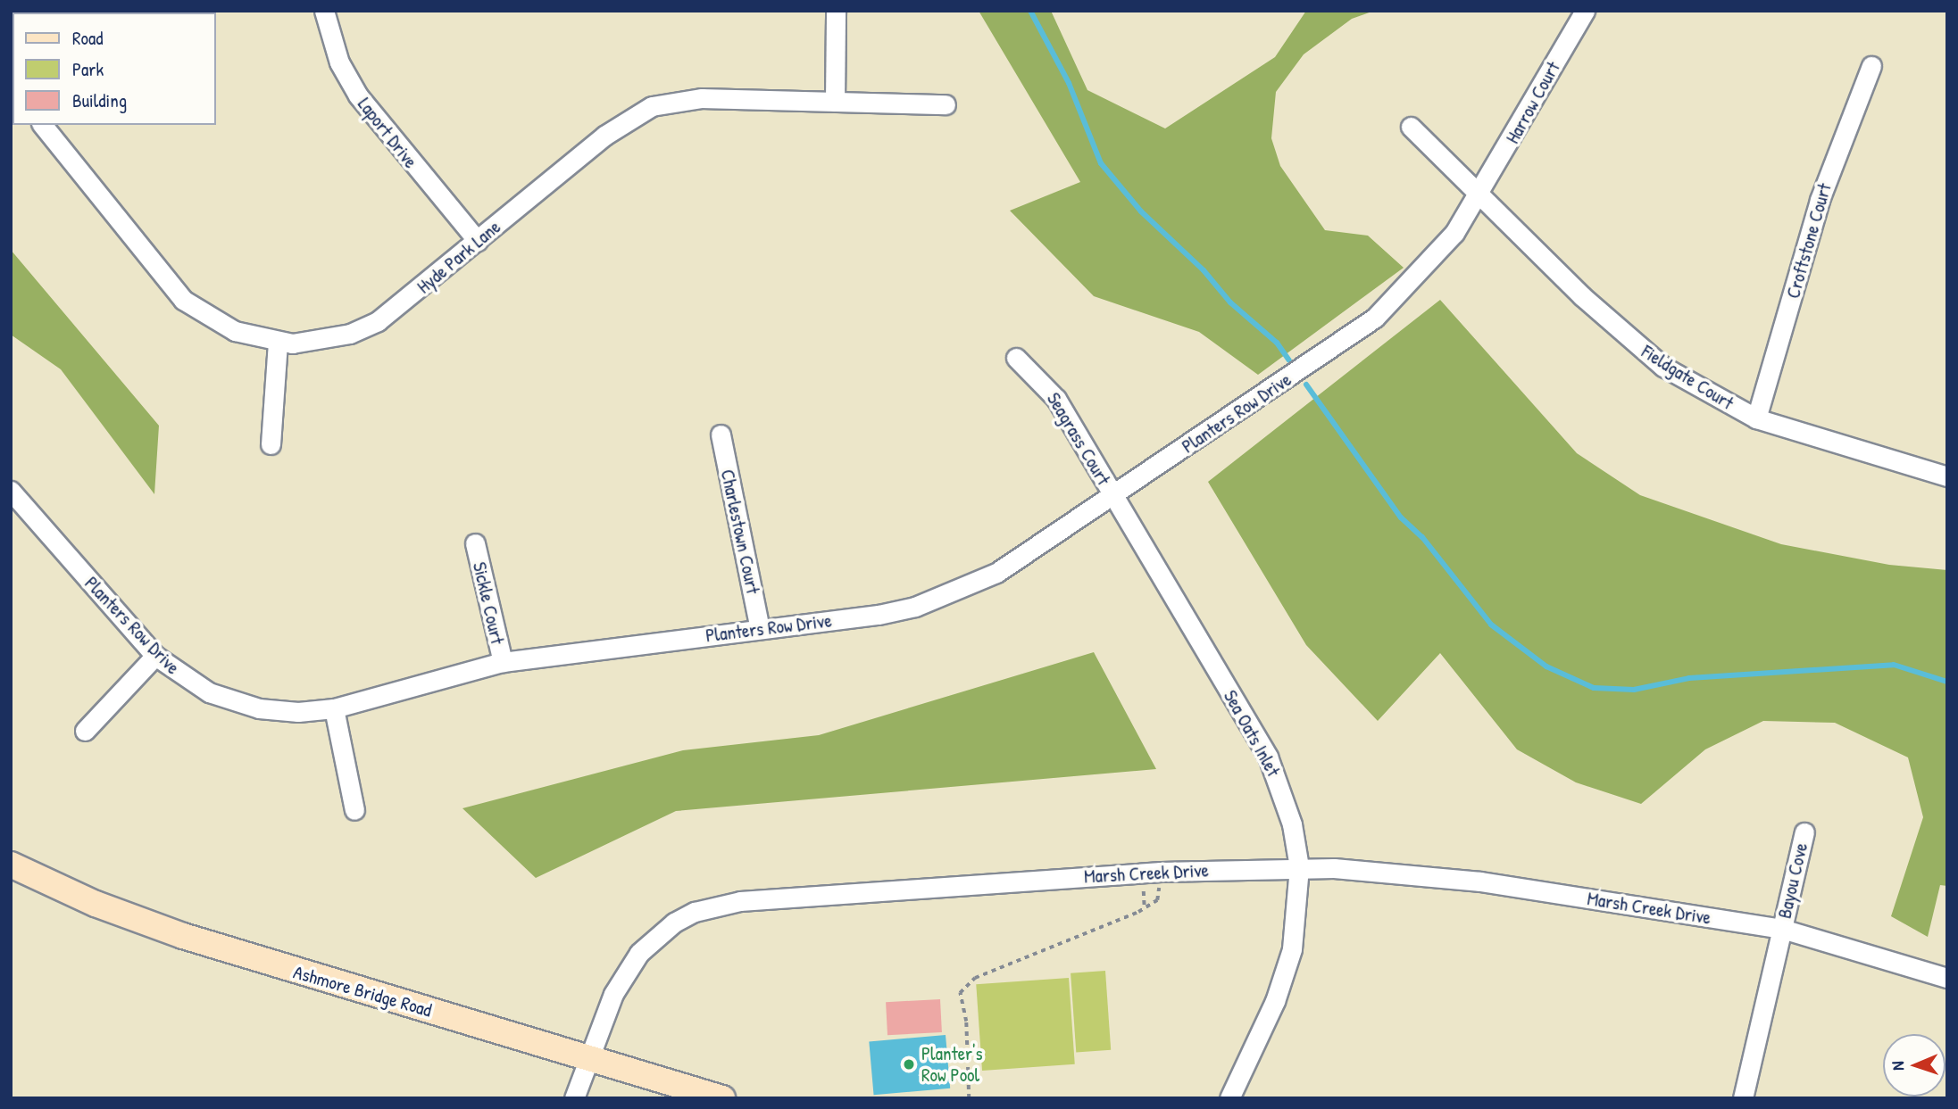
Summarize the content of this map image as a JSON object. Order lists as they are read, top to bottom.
{
  "streets": {
    "main road": ["Ashmore Bridge Road"],
    "street": [
      "Harrow Court",
      "Laport Drive",
      "Croftstone Court",
      "Hyde Park Lane",
      "Fieldgate Court",
      "Planters Row Drive",
      "Seagrass Court",
      "Charlestown Court",
      "Sickle Court",
      "Sea Oats Inlet",
      "Marsh Creek Drive",
      "Bayou Cove"
    ]
  },
  "crossings": [
    ["Harrow Court", "Fieldgate Court"],
    ["Harrow Court", "Planters Row Drive"],
    ["Laport Drive", "Hyde Park Lane"],
    ["Croftstone Court", "Fieldgate Court"],
    ["Fieldgate Court", "Planters Row Drive"],
    ["Planters Row Drive", "Seagrass Court"],
    ["Planters Row Drive", "Charlestown Court"],
    ["Planters Row Drive", "Sickle Court"],
    ["Planters Row Drive", "Sea Oats Inlet"],
    ["Seagrass Court", "Sea Oats Inlet"],
    ["Sea Oats Inlet", "Marsh Creek Drive"],
    ["Marsh Creek Drive", "Bayou Cove"],
    ["Marsh Creek Drive", "Ashmore Bridge Road"]
  ],
  "places": ["Planter's Row Pool"],
  "legend": ["Road", "Park", "Building"],
  "north": "left"
}
